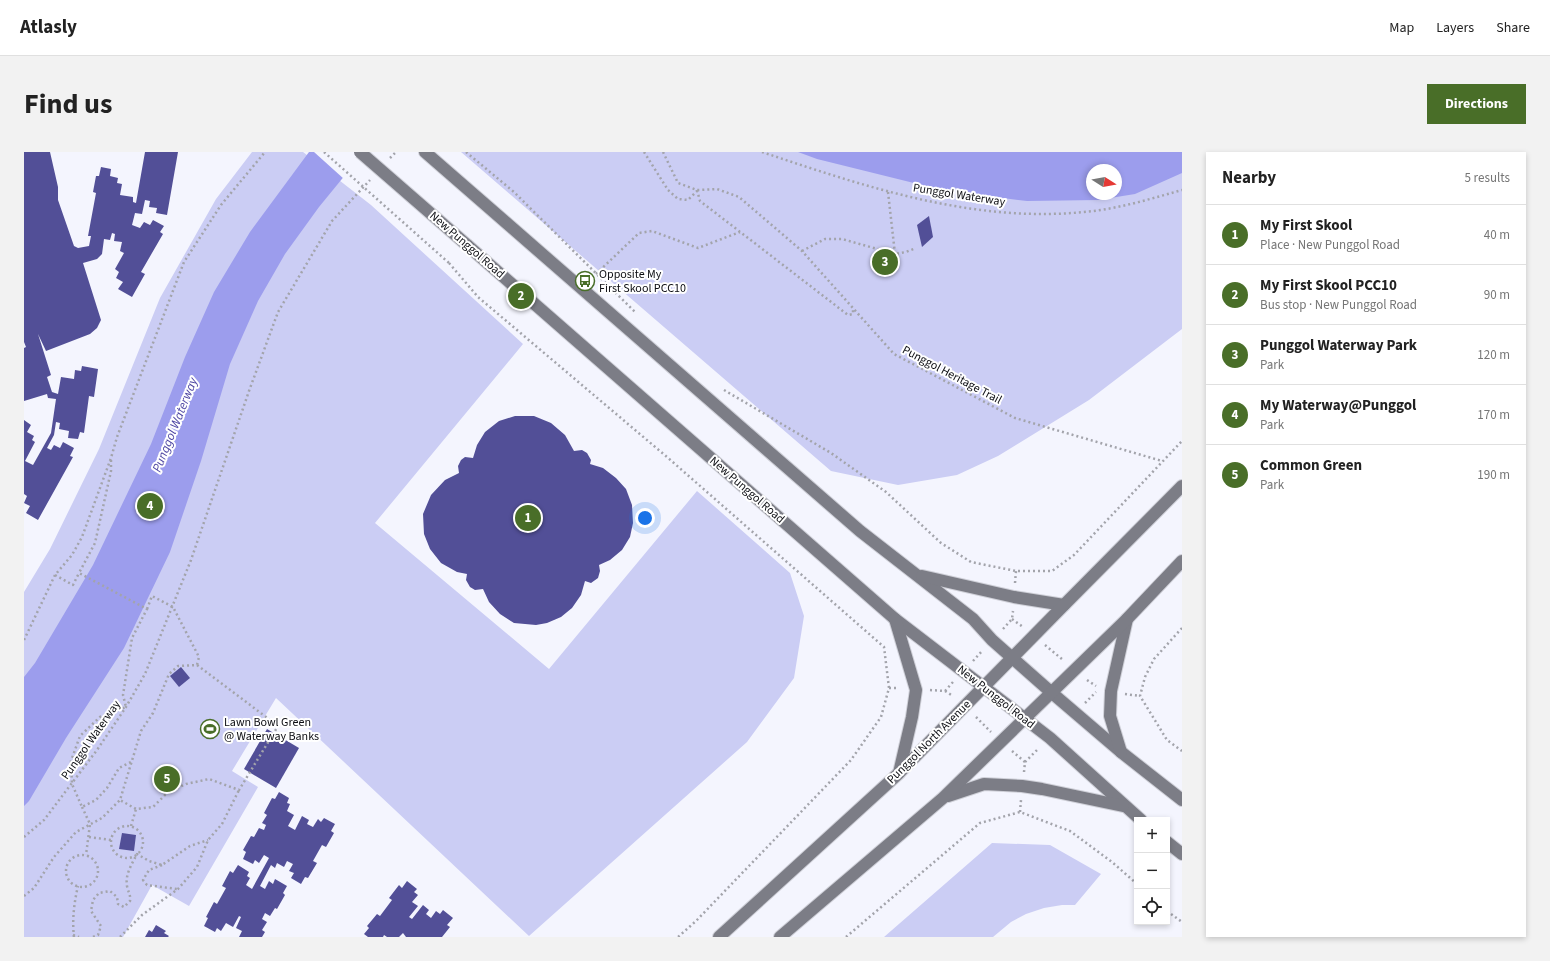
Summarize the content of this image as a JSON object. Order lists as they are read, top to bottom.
{
  "streets": {
    "main road": ["New Punggol Road", "Punggol North Avenue"],
    "path": ["Punggol Waterway", "Punggol Heritage Trail"]
  },
  "crossings": [
    ["New Punggol Road", "Punggol North Avenue"]
  ],
  "water": ["Punggol Waterway"],
  "places": {
    "bus stop": ["Opposite My First Skool PCC10"],
    "sports": ["Lawn Bowl Green @ Waterway Banks"]
  },
  "north": "right",
  "page": {
    "header": "Atlasly",
    "nav": ["Map", "Layers", "Share"],
    "title": "Find us",
    "buttons": "Directions",
    "heading": ["Nearby", "5 results"],
    "list": [
      {
        "mark": "1",
        "name": "My First Skool",
        "note": "Place · New Punggol Road",
        "value": "40 m"
      },
      {
        "mark": "2",
        "name": "My First Skool PCC10",
        "note": "Bus stop · New Punggol Road",
        "value": "90 m"
      },
      {
        "mark": "3",
        "name": "Punggol Waterway Park",
        "note": "Park",
        "value": "120 m"
      },
      {
        "mark": "4",
        "name": "My Waterway@Punggol",
        "note": "Park",
        "value": "170 m"
      },
      {
        "mark": "5",
        "name": "Common Green",
        "note": "Park",
        "value": "190 m"
      }
    ],
    "pins": [
      "3",
      "2",
      "4",
      "1",
      "5"
    ],
    "map_buttons": ["+", "−"]
  }
}
